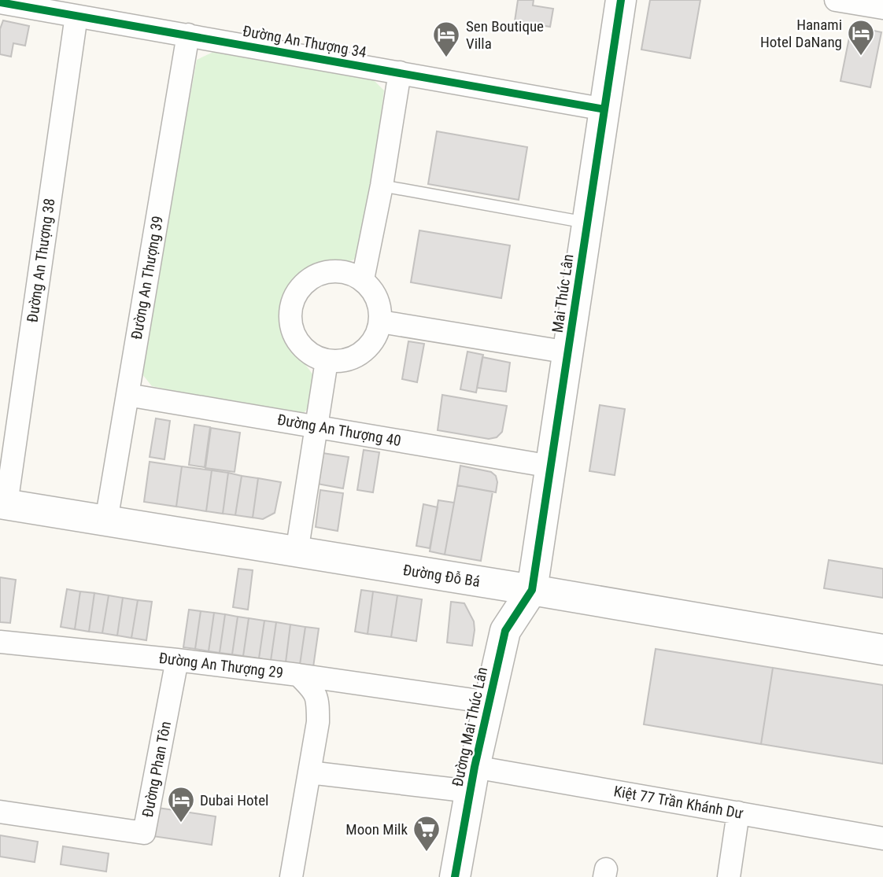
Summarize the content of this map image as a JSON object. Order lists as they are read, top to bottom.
{
  "streets": {
    "street": [
      "Đường An Thượng 34",
      "Đường An Thượng 38",
      "Đường An Thượng 39",
      "Mai Thúc Lân",
      "Đường An Thượng 40",
      "Đường Đỗ Bá",
      "Đường An Thượng 29",
      "Đường Mai Thúc Lân",
      "Đường Phan Tôn",
      "Kiệt 77 Trần Khánh Dư"
    ]
  },
  "crossings": [
    ["Đường An Thượng 34", "Đường An Thượng 38"],
    ["Đường An Thượng 34", "Đường An Thượng 39"],
    ["Đường An Thượng 34", "Mai Thúc Lân"],
    ["Đường An Thượng 38", "Đường Đỗ Bá"],
    ["Đường An Thượng 39", "Đường An Thượng 40"],
    ["Đường An Thượng 39", "Đường Đỗ Bá"],
    ["Mai Thúc Lân", "Đường An Thượng 40"],
    ["Mai Thúc Lân", "Đường Đỗ Bá"],
    ["Mai Thúc Lân", "Đường Mai Thúc Lân"],
    ["Đường Đỗ Bá", "Đường Mai Thúc Lân"],
    ["Đường An Thượng 29", "Đường Phan Tôn"],
    ["Đường An Thượng 29", "Kiệt 77 Trần Khánh Dư"],
    ["Đường Mai Thúc Lân", "Kiệt 77 Trần Khánh Dư"]
  ],
  "places": {
    "hotel": ["Hanami Hotel DaNang", "Sen Boutique Villa", "Dubai Hotel"],
    "supermarket": ["Moon Milk"]
  }
}
